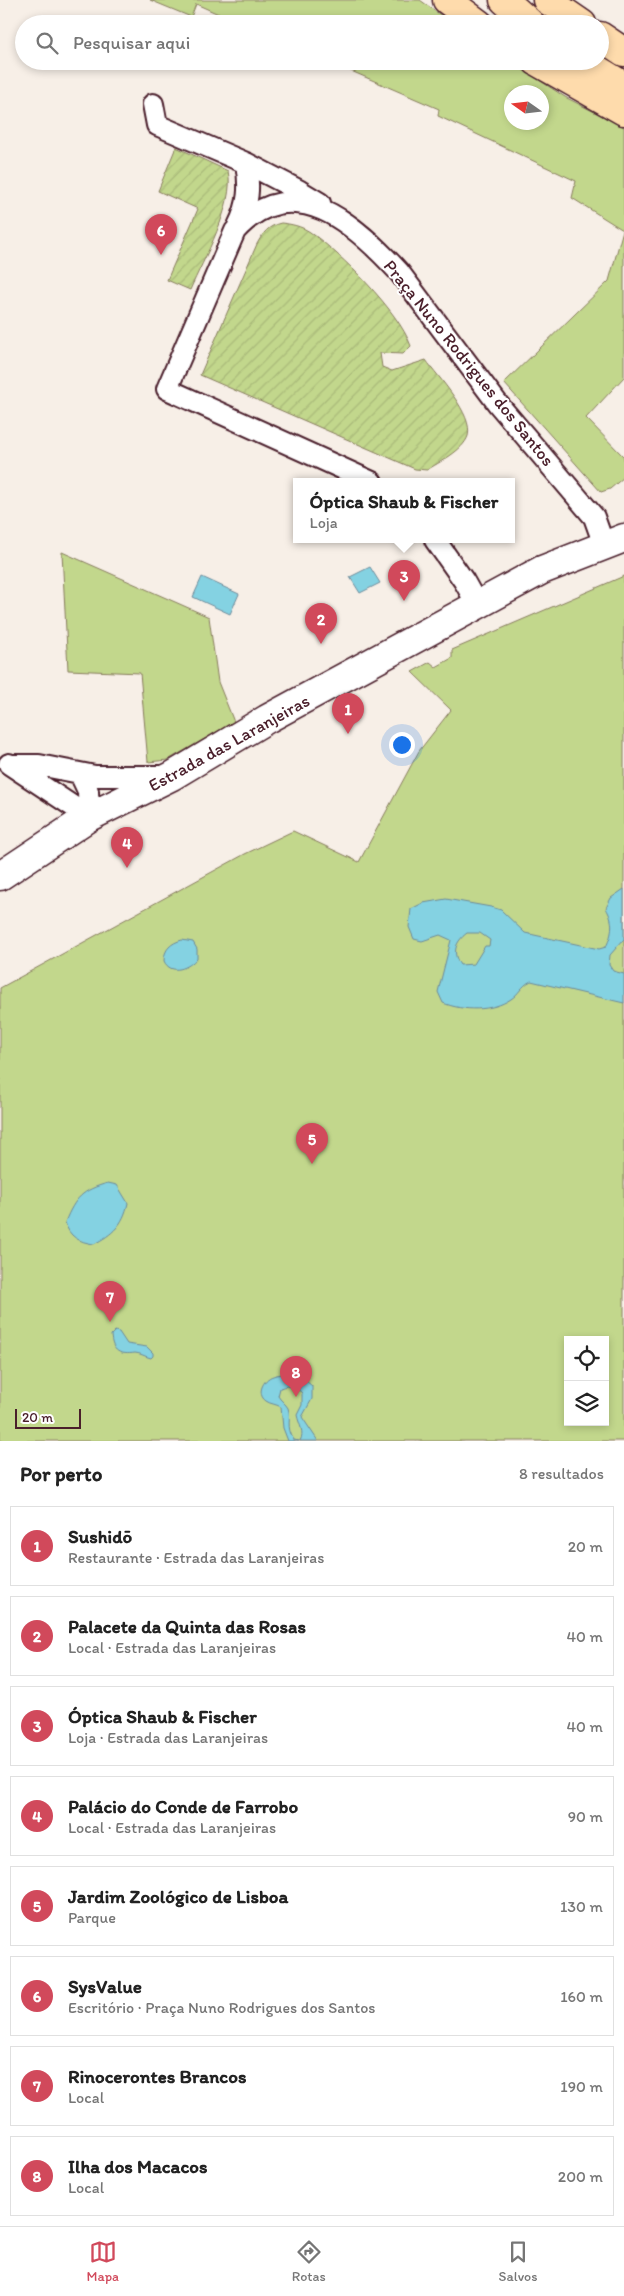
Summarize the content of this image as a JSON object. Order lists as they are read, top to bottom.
{
  "streets": {
    "main road": ["Estrada das Laranjeiras"],
    "street": ["Praça Nuno Rodrigues dos Santos"]
  },
  "crossings": [
    ["Praça Nuno Rodrigues dos Santos", "Estrada das Laranjeiras"]
  ],
  "scale_bar": "20 m",
  "north": "left",
  "page": {
    "search": "Pesquisar aqui",
    "pins": [
      "6",
      "3",
      "2",
      "1",
      "4",
      "5",
      "7",
      "8"
    ],
    "popup": ["Óptica Shaub & Fischer", "Loja"],
    "scale": "20 m",
    "heading": ["Por perto", "8 resultados"],
    "list": [
      {
        "mark": "1",
        "name": "Sushidō",
        "note": "Restaurante · Estrada das Laranjeiras",
        "value": "20 m"
      },
      {
        "mark": "2",
        "name": "Palacete da Quinta das Rosas",
        "note": "Local · Estrada das Laranjeiras",
        "value": "40 m"
      },
      {
        "mark": "3",
        "name": "Óptica Shaub & Fischer",
        "note": "Loja · Estrada das Laranjeiras",
        "value": "40 m"
      },
      {
        "mark": "4",
        "name": "Palácio do Conde de Farrobo",
        "note": "Local · Estrada das Laranjeiras",
        "value": "90 m"
      },
      {
        "mark": "5",
        "name": "Jardim Zoológico de Lisboa",
        "note": "Parque",
        "value": "130 m"
      },
      {
        "mark": "6",
        "name": "SysValue",
        "note": "Escritório · Praça Nuno Rodrigues dos Santos",
        "value": "160 m"
      },
      {
        "mark": "7",
        "name": "Rinocerontes Brancos",
        "note": "Local",
        "value": "190 m"
      },
      {
        "mark": "8",
        "name": "Ilha dos Macacos",
        "note": "Local",
        "value": "200 m"
      }
    ],
    "nav": ["Mapa", "Rotas", "Salvos"]
  }
}
